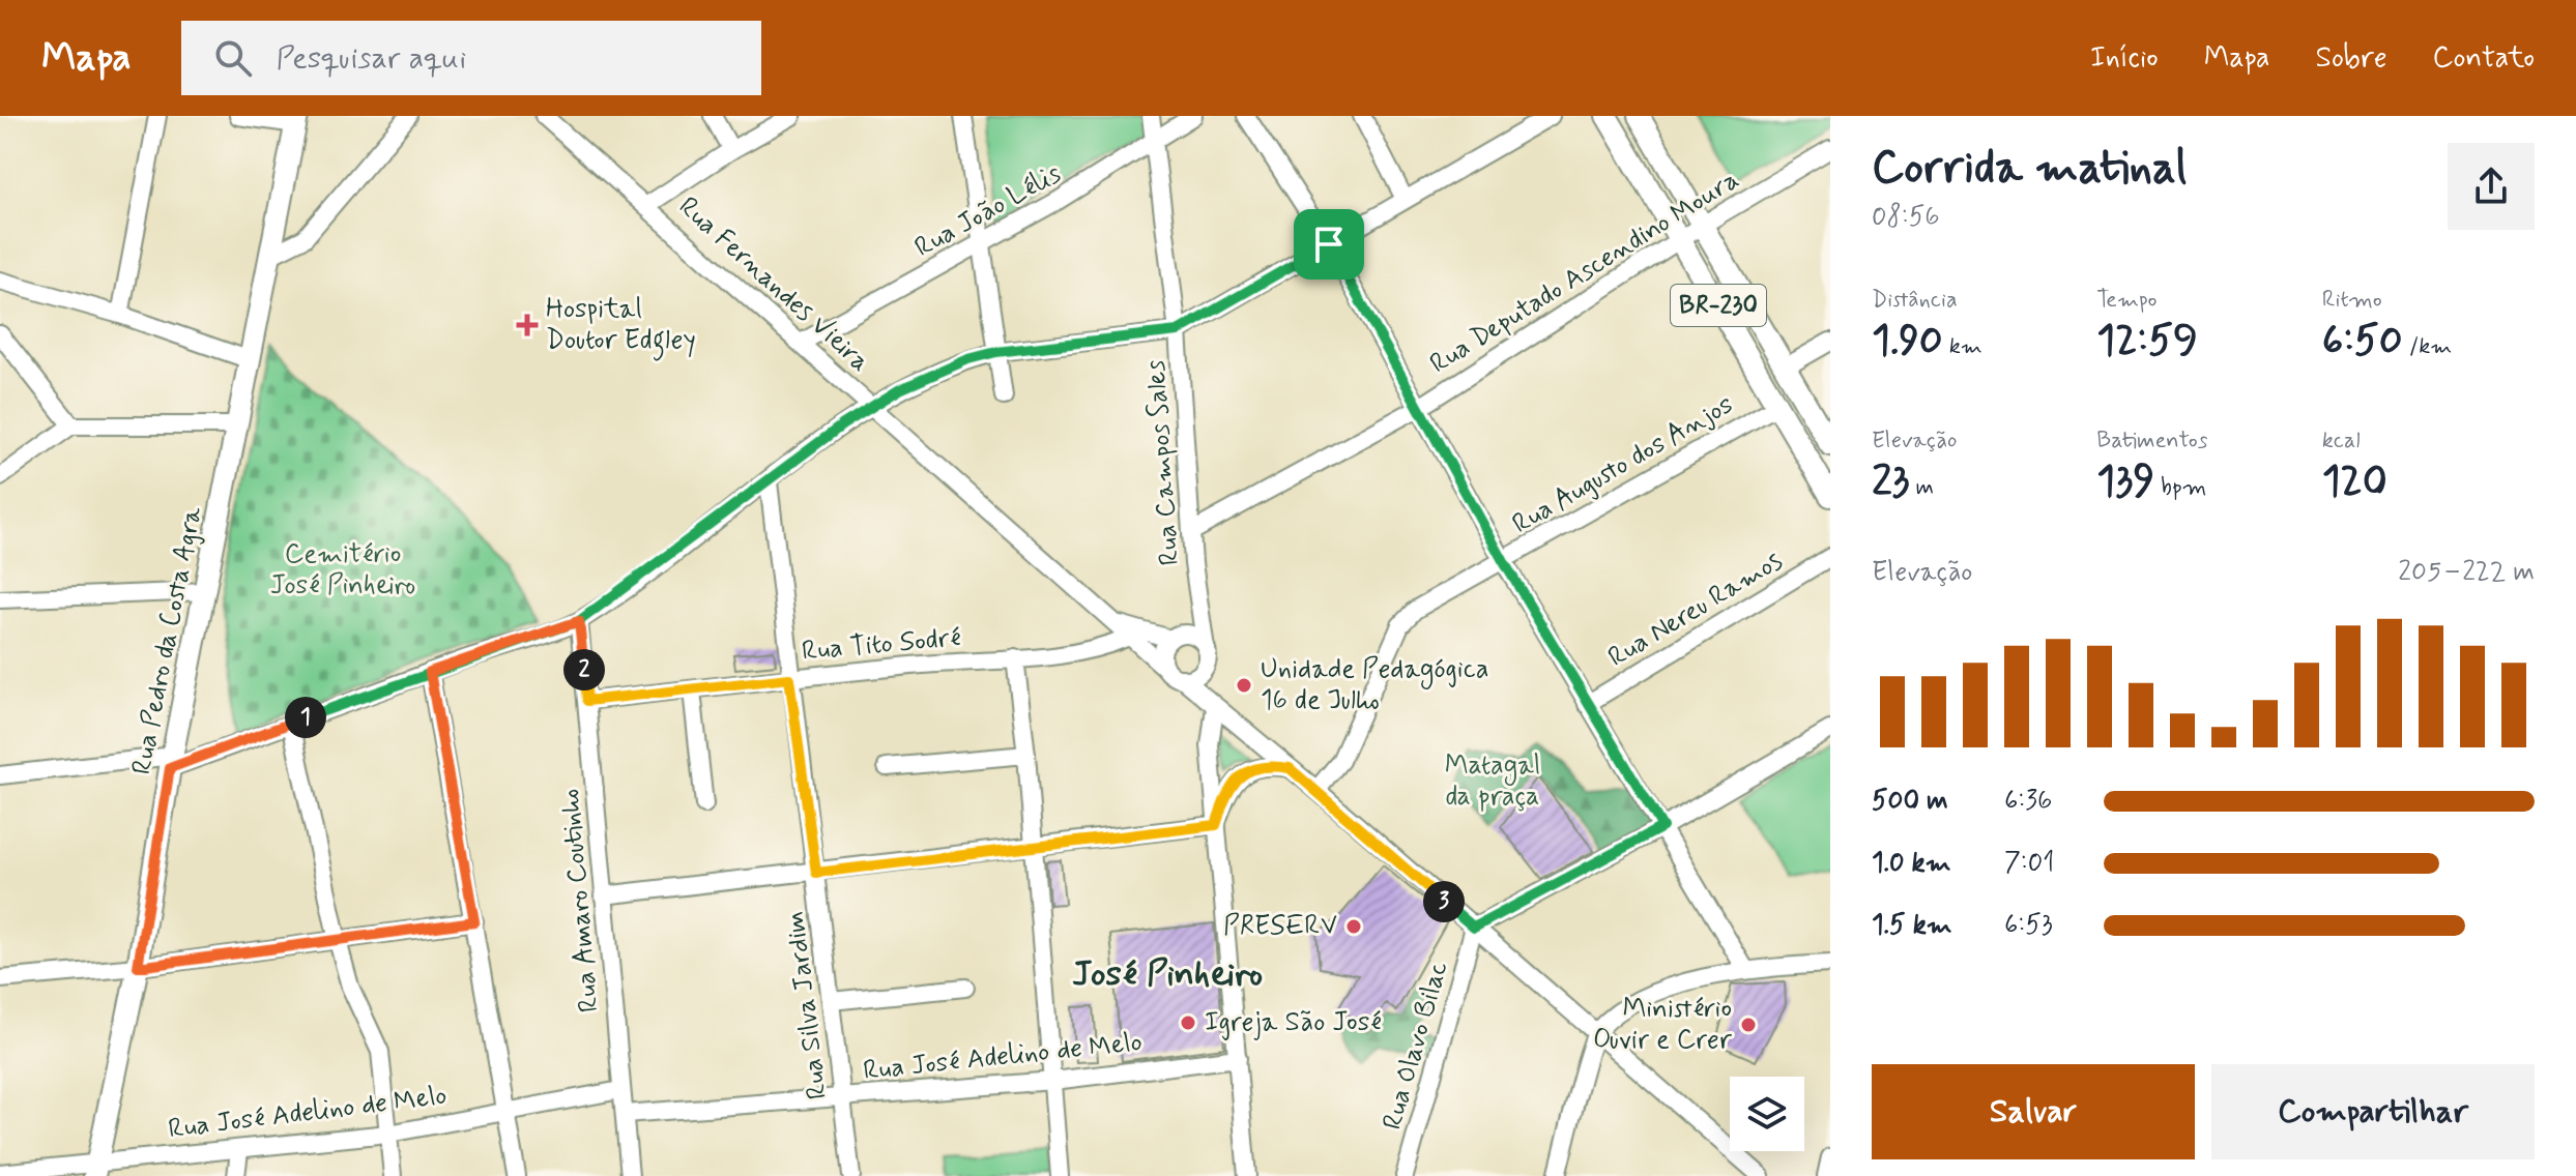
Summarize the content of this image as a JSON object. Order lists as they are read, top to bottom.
{
  "streets": {
    "main road": ["BR-230", "Rua Pedro da Costa Agra"],
    "street": [
      "Rua João Lélis",
      "Rua Deputado Ascendino Moura",
      "Rua Fernandes Vieira",
      "Rua Campos Sales",
      "Rua Augusto dos Anjos",
      "Rua Nereu Ramos",
      "Rua Tito Sodré",
      "Rua Amaro Coutinho",
      "Rua Silva Jardim",
      "Rua Olavo Bilac",
      "Rua José Adelino de Melo"
    ]
  },
  "crossings": [
    ["Rua João Lélis", "Rua Fernandes Vieira"],
    ["Rua João Lélis", "Rua Campos Sales"],
    ["Rua Deputado Ascendino Moura", "BR-230"],
    ["Rua Deputado Ascendino Moura", "Rua Campos Sales"],
    ["Rua Fernandes Vieira", "Rua Campos Sales"],
    ["Rua Fernandes Vieira", "Rua Tito Sodré"],
    ["BR-230", "Rua Augusto dos Anjos"],
    ["Rua Campos Sales", "Rua José Adelino de Melo"],
    ["Rua Pedro da Costa Agra", "Rua José Adelino de Melo"],
    ["Rua Tito Sodré", "Rua Amaro Coutinho"],
    ["Rua Tito Sodré", "Rua Silva Jardim"],
    ["Rua Amaro Coutinho", "Rua José Adelino de Melo"],
    ["Rua Silva Jardim", "Rua José Adelino de Melo"]
  ],
  "districts": ["José Pinheiro"],
  "parks": ["Cemitério José Pinheiro", "Matagal da praça"],
  "places": {
    "health": ["Hospital Doutor Edgley"],
    "other": [
      "Unidade Pedagógica 16 de Julho",
      "PRESERV",
      "Igreja São José",
      "Ministério Ouvir e Crer"
    ]
  },
  "page": {
    "header": "Mapa",
    "search": "Pesquisar aqui",
    "nav": [
      "Início",
      "Mapa",
      "Sobre",
      "Contato"
    ],
    "heading": ["Corrida matinal", "08:56"],
    "stats": [
      ["Distância", "1.90 km"],
      ["Tempo", "12:59"],
      ["Ritmo", "6:50 /km"],
      ["Elevação", "23 m"],
      ["Batimentos", "139 bpm"],
      ["kcal", "120"]
    ],
    "chart": ["Elevação", "205–222 m"],
    "pins": ["2", "1", "3"],
    "list": [
      {
        "name": "500 m",
        "note": "6:36"
      },
      {
        "name": "1.0 km",
        "note": "7:01"
      },
      {
        "name": "1.5 km",
        "note": "6:53"
      }
    ],
    "buttons": ["Salvar", "Compartilhar"]
  }
}
